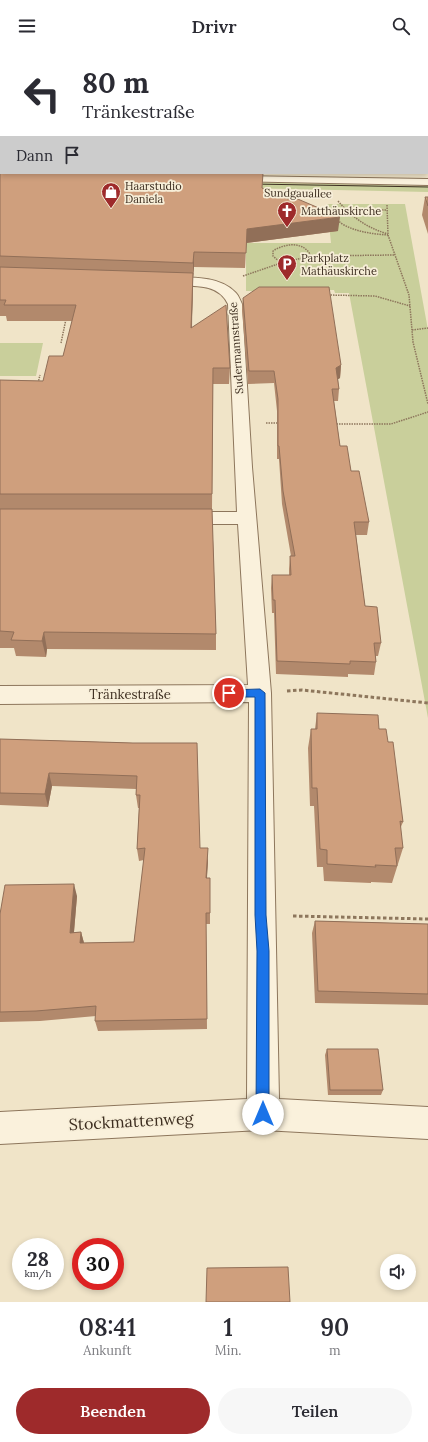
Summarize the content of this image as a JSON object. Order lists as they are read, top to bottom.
{
  "streets": {
    "street": [
      "Sundgauallee",
      "Sudermannstraße",
      "Tränkestraße",
      "Stockmattenweg"
    ]
  },
  "crossings": [
    ["Sudermannstraße", "Tränkestraße"]
  ],
  "places": {
    "shop": ["Haarstudio Daniela"],
    "church": ["Matthäuskirche"],
    "parking": ["Parkplatz Mathäuskirche"]
  },
  "page": {
    "header": "Drivr",
    "turn": ["80 m", "Tränkestraße"],
    "then": "Dann",
    "speed": "28 km/h",
    "limit": "30",
    "eta": [
      "08:41",
      "Ankunft",
      "1",
      "Min.",
      "90",
      "m"
    ],
    "buttons": ["Beenden", "Teilen"]
  }
}
